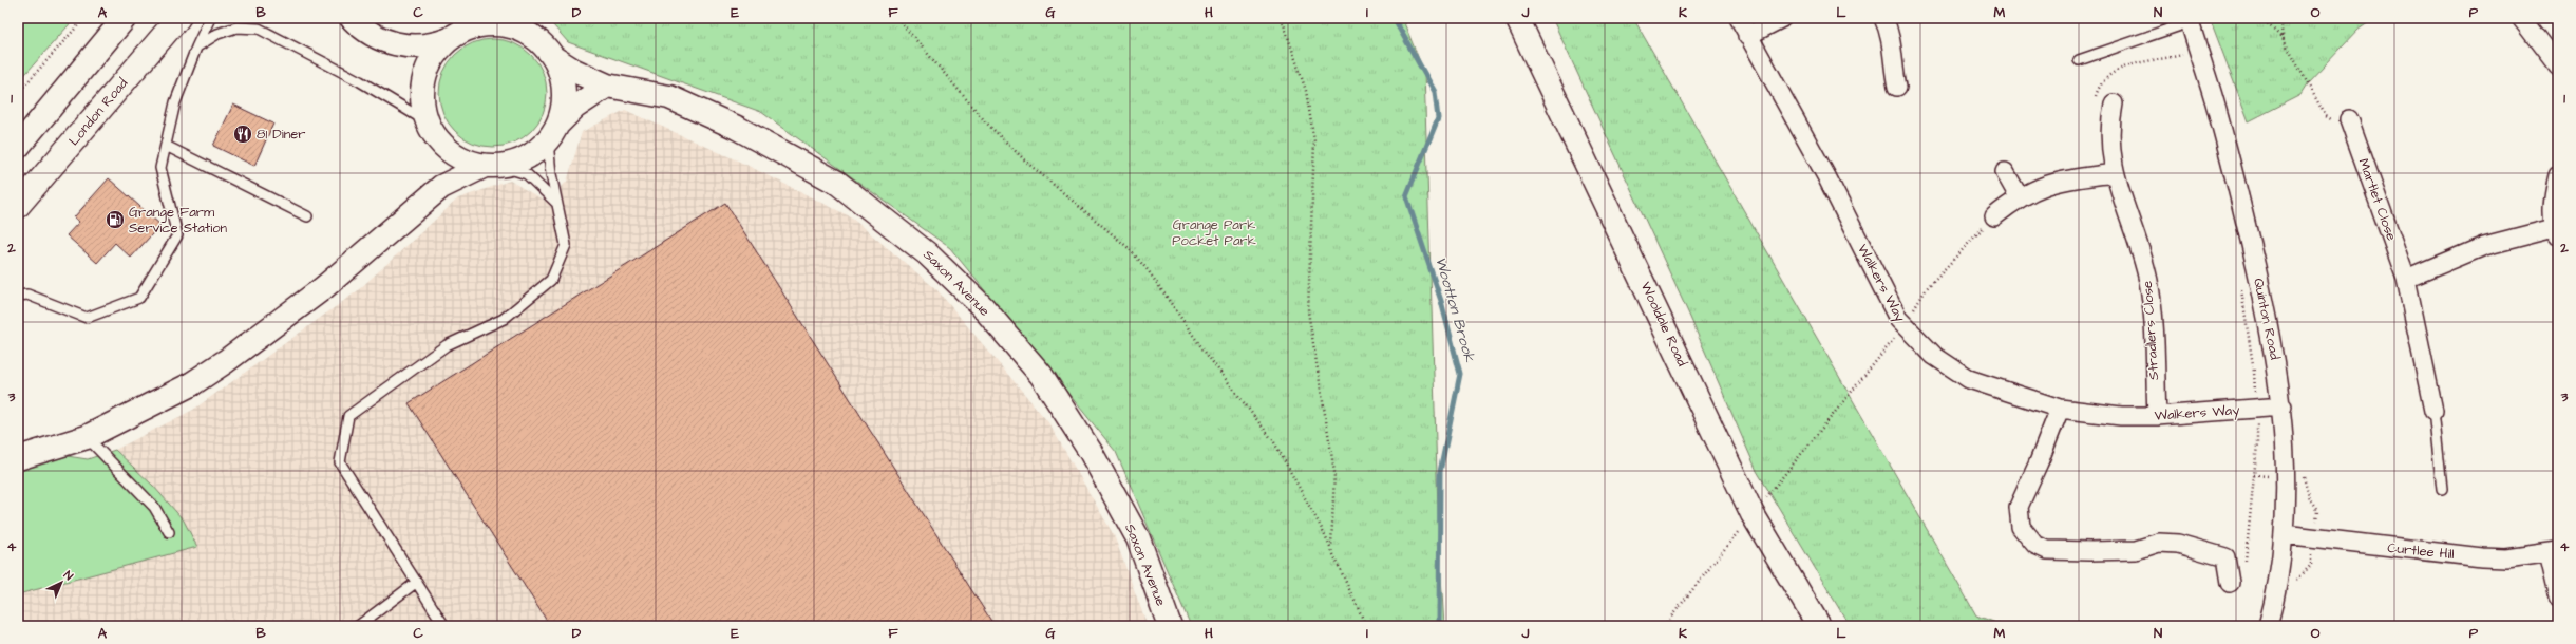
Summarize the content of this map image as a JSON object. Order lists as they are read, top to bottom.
{
  "streets": {
    "main road": ["London Road", "Saxon Avenue", "Wooldale Road"],
    "street": [
      "Martlet Close",
      "Walkers Way",
      "Quinton Road",
      "Stradlers Close",
      "Curtlee Hill"
    ]
  },
  "crossings": [
    ["Walkers Way", "Quinton Road"],
    ["Walkers Way", "Stradlers Close"],
    ["Quinton Road", "Curtlee Hill"]
  ],
  "water": ["Wootton Brook"],
  "parks": ["Grange Park Pocket Park"],
  "places": {
    "restaurant": ["81 Diner"],
    "fuel station": ["Grange Farm Service Station"]
  },
  "north": "top right",
  "grid": {
    "columns": [
      "A",
      "B",
      "C",
      "D",
      "E",
      "F",
      "G",
      "H",
      "I",
      "J",
      "K",
      "L",
      "M",
      "N",
      "O",
      "P"
    ],
    "rows": [
      "1",
      "2",
      "3",
      "4"
    ]
  }
}
